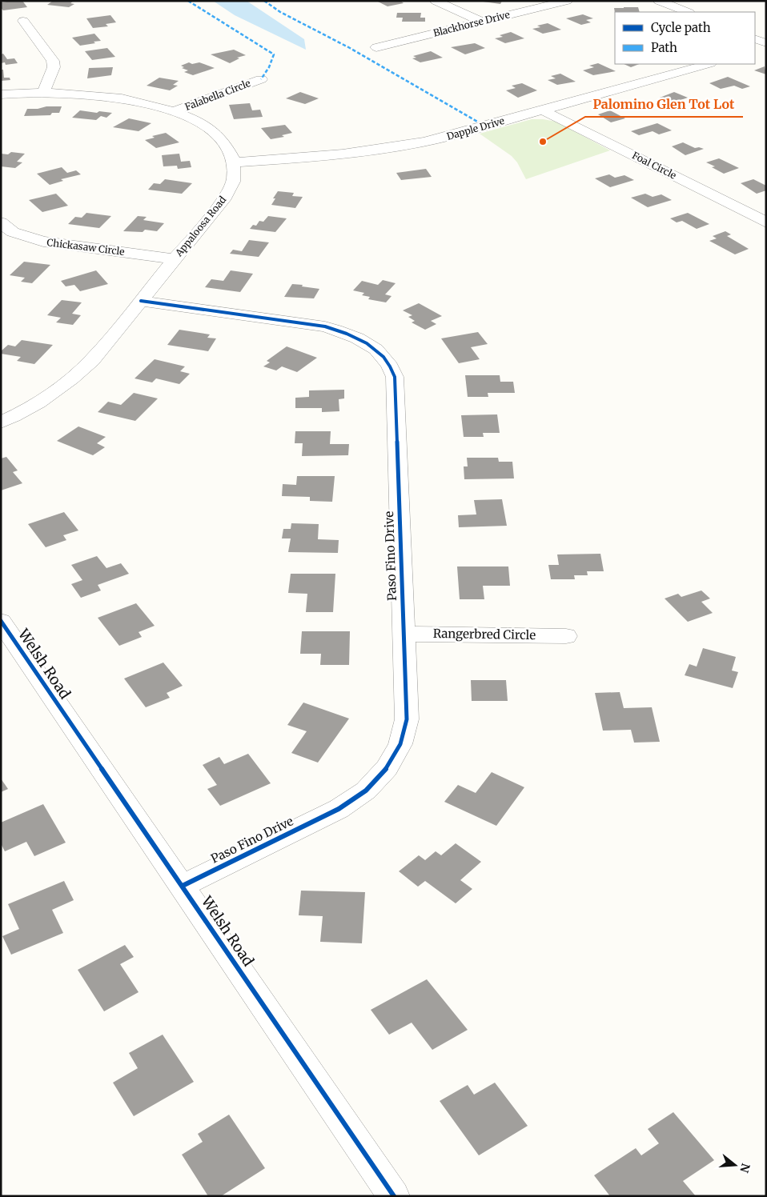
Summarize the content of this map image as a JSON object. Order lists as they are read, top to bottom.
{
  "streets": {
    "street": [
      "Blackhorse Drive",
      "Falabella Circle",
      "Dapple Drive",
      "Foal Circle",
      "Appaloosa Road",
      "Chickasaw Circle",
      "Paso Fino Drive",
      "Rangerbred Circle",
      "Welsh Road"
    ]
  },
  "crossings": [
    ["Dapple Drive", "Foal Circle"],
    ["Dapple Drive", "Appaloosa Road"],
    ["Appaloosa Road", "Chickasaw Circle"],
    ["Appaloosa Road", "Paso Fino Drive"],
    ["Paso Fino Drive", "Rangerbred Circle"],
    ["Paso Fino Drive", "Welsh Road"]
  ],
  "places": ["Palomino Glen Tot Lot"],
  "legend": ["Cycle path", "Path"],
  "north": "right"
}
